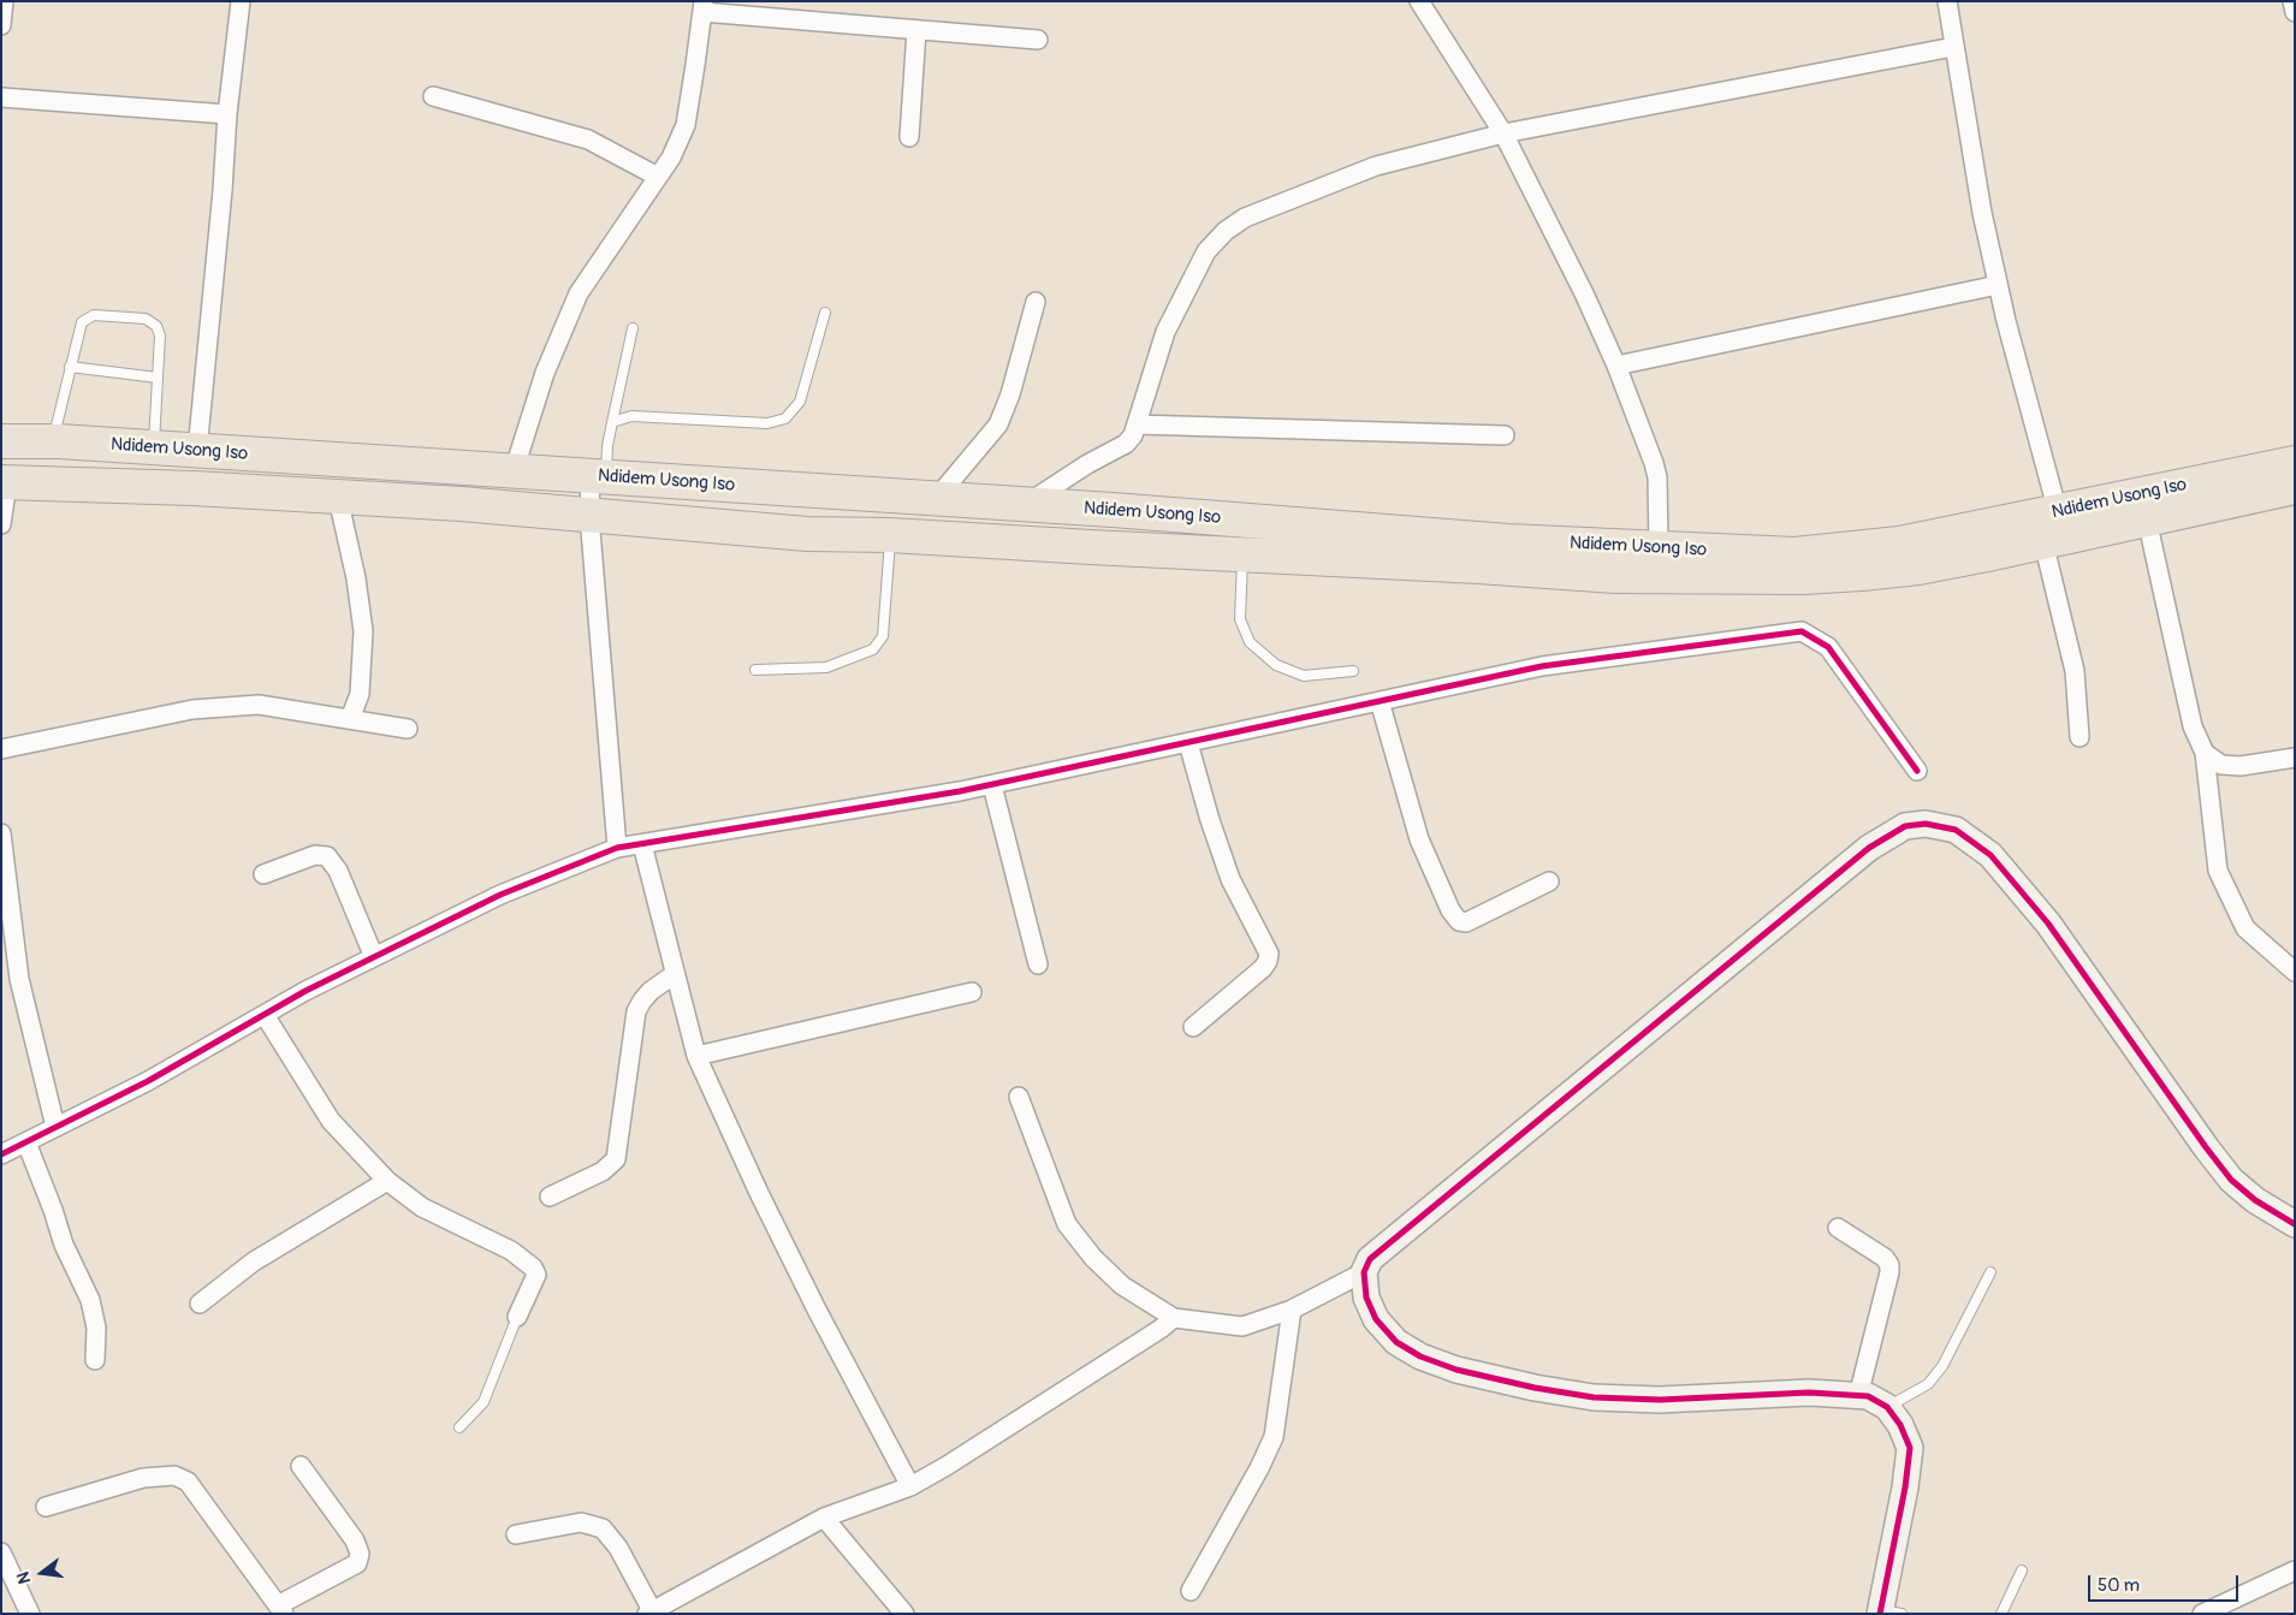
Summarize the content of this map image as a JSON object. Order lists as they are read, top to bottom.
{
  "streets": {
    "highway": ["Ndidem Usong Iso"]
  },
  "scale_bar": "50 m",
  "north": "left"
}
